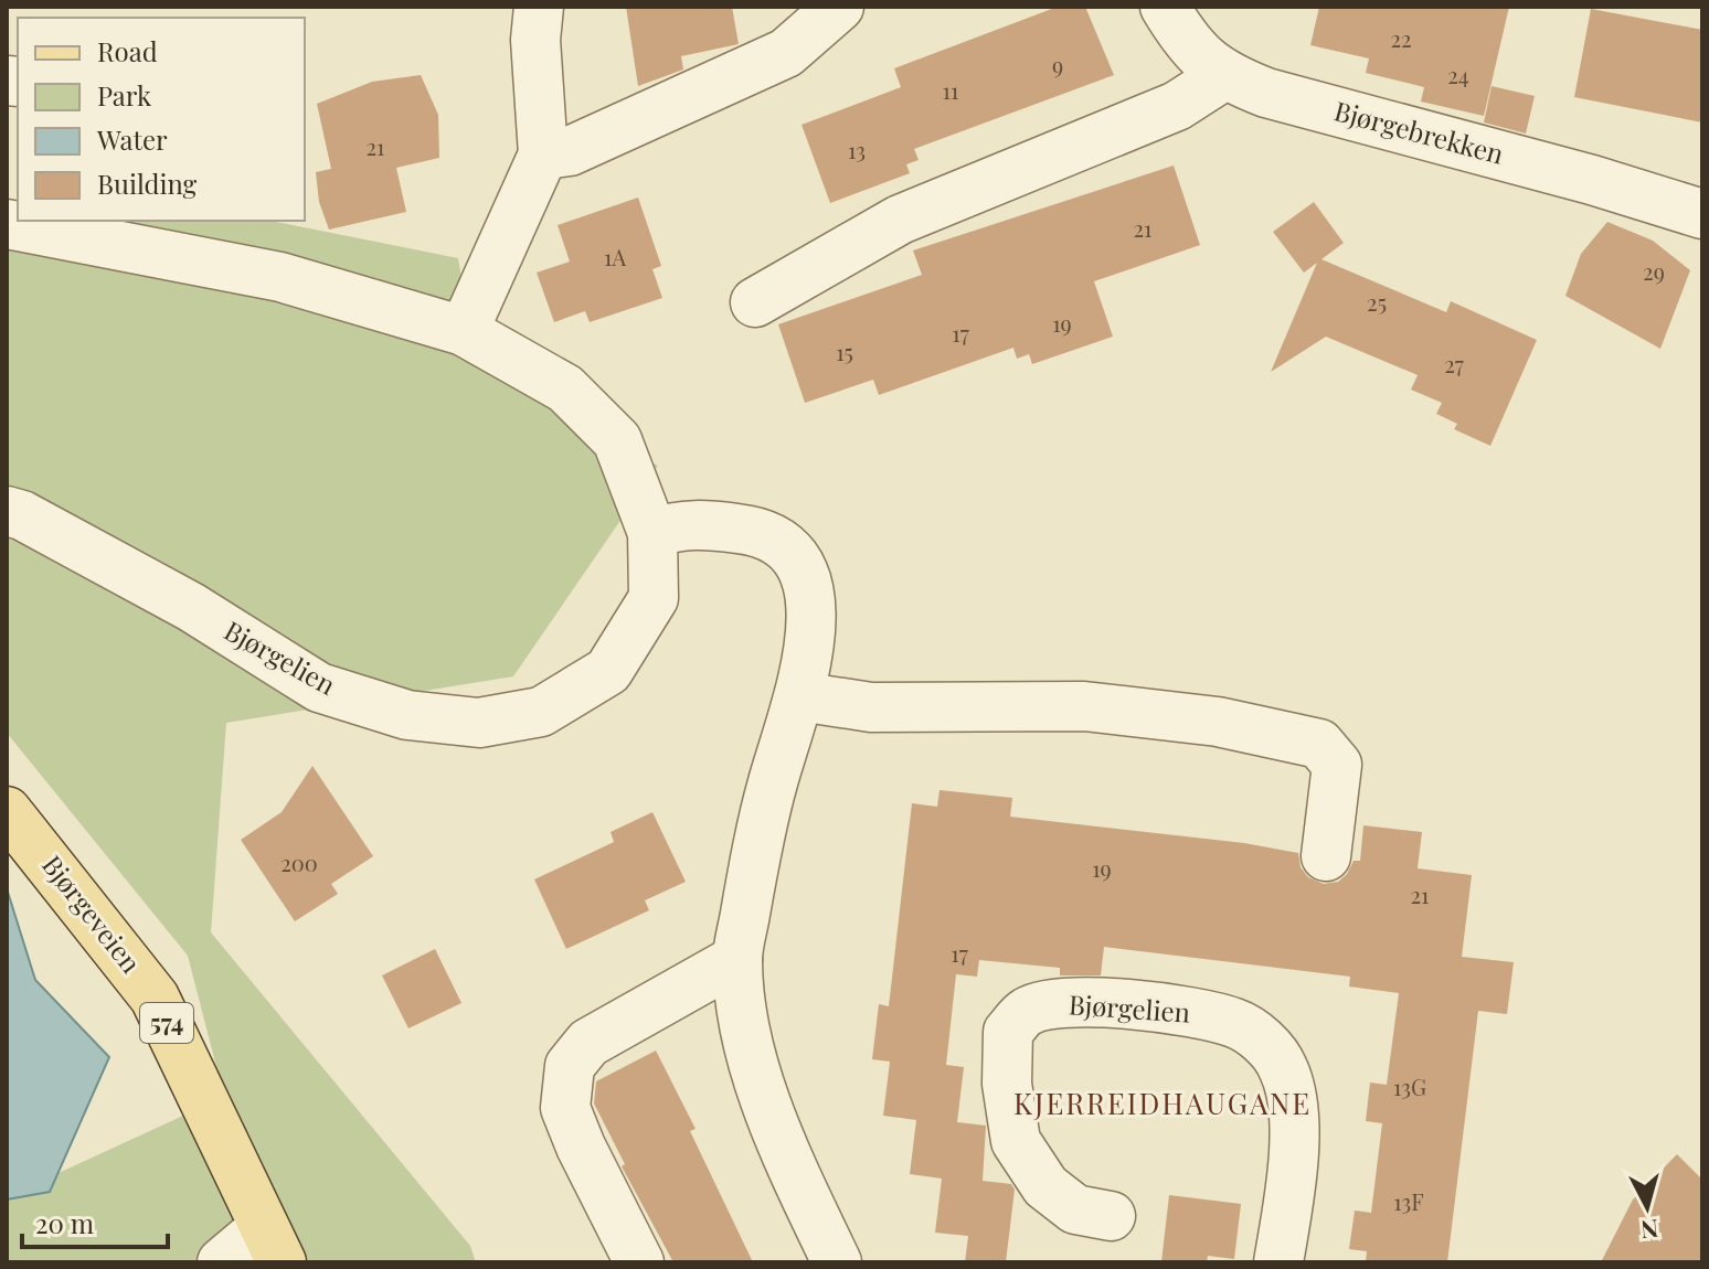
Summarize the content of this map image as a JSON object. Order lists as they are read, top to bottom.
{
  "streets": {
    "main road": ["Bjørgeveien", "574"],
    "street": ["Bjørgebrekken", "Bjørgelien"]
  },
  "districts": ["KJERREIDHAUGANE"],
  "house_numbers": [
    "22",
    "9",
    "24",
    "11",
    "21",
    "13",
    "21",
    "1A",
    "29",
    "25",
    "19",
    "17",
    "15",
    "27",
    "200",
    "19",
    "21",
    "17",
    "13G",
    "13F"
  ],
  "legend": [
    "Road",
    "Park",
    "Water",
    "Building"
  ],
  "scale_bar": "20 m",
  "north": "bottom"
}
